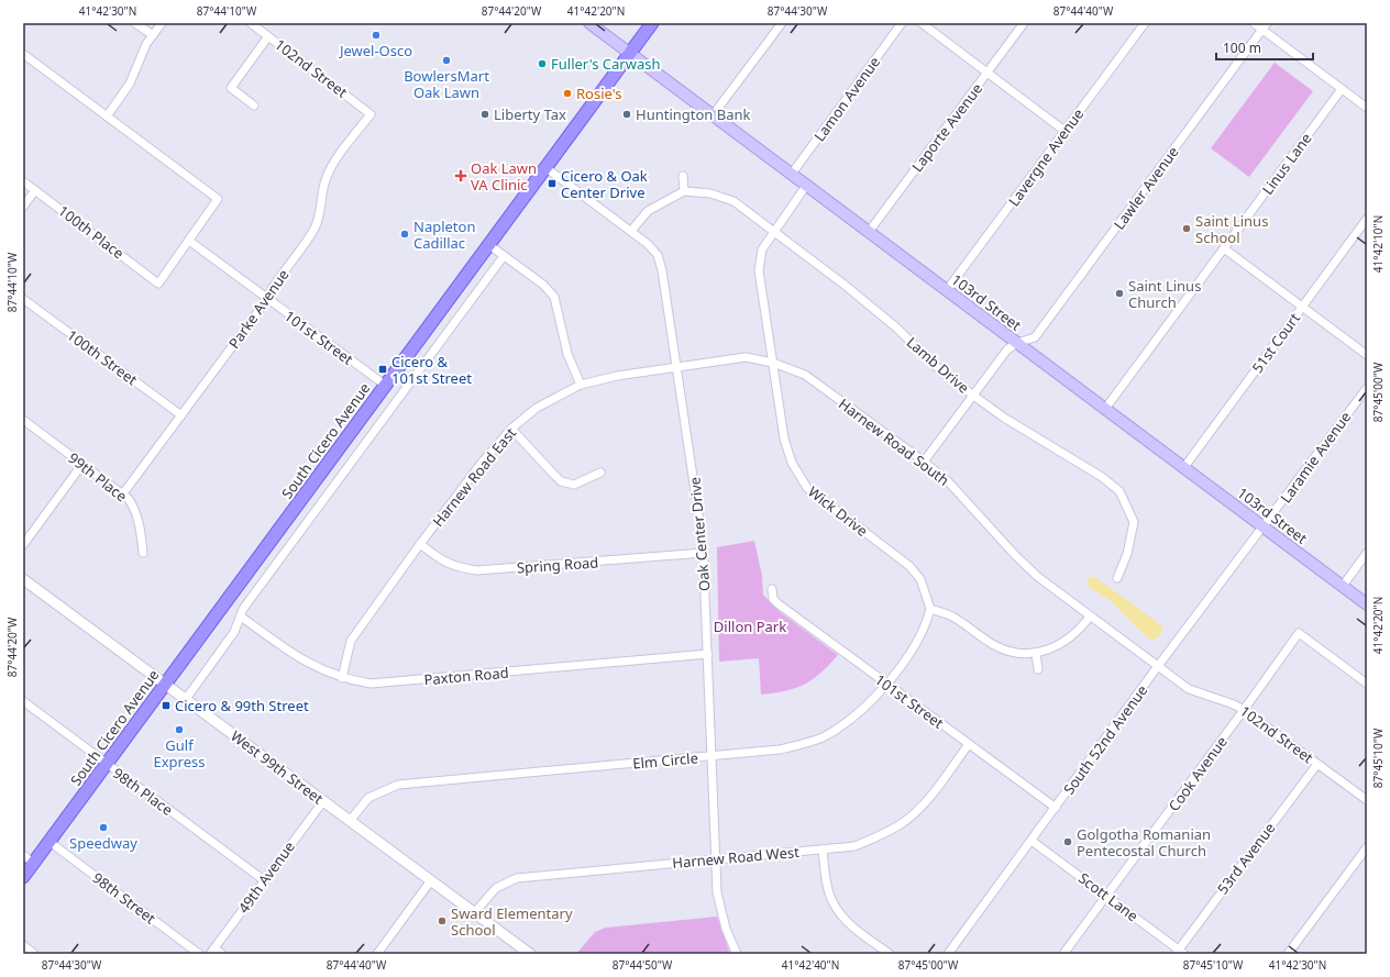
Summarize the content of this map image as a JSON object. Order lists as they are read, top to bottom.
{
  "streets": {
    "main road": ["103rd Street", "South Cicero Avenue"],
    "street": [
      "102nd Street",
      "Lamon Avenue",
      "Laporte Avenue",
      "Lavergne Avenue",
      "Linus Lane",
      "Lawler Avenue",
      "100th Place",
      "Parke Avenue",
      "101st Street",
      "51st Court",
      "100th Street",
      "Lamb Drive",
      "Harnew Road South",
      "Laramie Avenue",
      "99th Place",
      "Harnew Road East",
      "Wick Drive",
      "Oak Center Drive",
      "Spring Road",
      "Paxton Road",
      "South 52nd Avenue",
      "Elm Circle",
      "West 99th Street",
      "Cook Avenue",
      "98th Place",
      "Harnew Road West",
      "53rd Avenue",
      "49th Avenue",
      "Scott Lane",
      "98th Street"
    ]
  },
  "crossings": [
    ["102nd Street", "Parke Avenue"],
    ["102nd Street", "Harnew Road South"],
    ["102nd Street", "South 52nd Avenue"],
    ["102nd Street", "Cook Avenue"],
    ["102nd Street", "53rd Avenue"],
    ["Lamon Avenue", "103rd Street"],
    ["Laporte Avenue", "103rd Street"],
    ["Lavergne Avenue", "103rd Street"],
    ["Linus Lane", "103rd Street"],
    ["Lawler Avenue", "103rd Street"],
    ["Lawler Avenue", "Lamb Drive"],
    ["Lawler Avenue", "Harnew Road South"],
    ["100th Place", "101st Street"],
    ["103rd Street", "51st Court"],
    ["103rd Street", "South Cicero Avenue"],
    ["103rd Street", "Laramie Avenue"],
    ["103rd Street", "Wick Drive"],
    ["103rd Street", "South 52nd Avenue"],
    ["Parke Avenue", "101st Street"],
    ["Parke Avenue", "100th Street"],
    ["Parke Avenue", "99th Place"],
    ["101st Street", "South Cicero Avenue"],
    ["101st Street", "South 52nd Avenue"],
    ["101st Street", "Elm Circle"],
    ["101st Street", "Harnew Road West"],
    ["Lamb Drive", "Wick Drive"],
    ["South Cicero Avenue", "Oak Center Drive"],
    ["South Cicero Avenue", "West 99th Street"],
    ["South Cicero Avenue", "98th Place"],
    ["South Cicero Avenue", "98th Street"],
    ["Harnew Road South", "Harnew Road East"],
    ["Harnew Road South", "Wick Drive"],
    ["Harnew Road South", "Oak Center Drive"],
    ["Harnew Road South", "South 52nd Avenue"],
    ["Laramie Avenue", "South 52nd Avenue"],
    ["Harnew Road East", "Oak Center Drive"],
    ["Harnew Road East", "Spring Road"],
    ["Harnew Road East", "Paxton Road"],
    ["Wick Drive", "Elm Circle"],
    ["Oak Center Drive", "Spring Road"],
    ["Oak Center Drive", "Paxton Road"],
    ["Oak Center Drive", "Elm Circle"],
    ["Oak Center Drive", "Harnew Road West"],
    ["South 52nd Avenue", "Scott Lane"],
    ["Elm Circle", "West 99th Street"],
    ["West 99th Street", "Harnew Road West"],
    ["West 99th Street", "49th Avenue"],
    ["Cook Avenue", "Scott Lane"],
    ["98th Place", "49th Avenue"],
    ["53rd Avenue", "Scott Lane"]
  ],
  "parks": ["Dillon Park"],
  "places": {
    "other": [
      "Jewel-Osco",
      "BowlersMart Oak Lawn",
      "Fuller's Carwash",
      "Rosie's",
      "Liberty Tax",
      "Huntington Bank",
      "Saint Linus School",
      "Napleton Cadillac",
      "Saint Linus Church",
      "Gulf Express",
      "Speedway",
      "Golgotha Romanian Pentecostal Church",
      "Sward Elementary School"
    ],
    "health": ["Oak Lawn VA Clinic"],
    "transit": ["Cicero & Oak Center Drive", "Cicero & 101st Street", "Cicero & 99th Street"]
  },
  "scale_bar": "100 m",
  "coordinates": [
    "41°42'30\"N",
    "87°44'10\"W",
    "87°44'20\"W",
    "41°42'20\"N",
    "87°44'30\"W",
    "87°44'40\"W",
    "41°42'10\"N",
    "87°45'00\"W",
    "87°45'10\"W",
    "87°44'50\"W",
    "41°42'40\"N"
  ]
}
